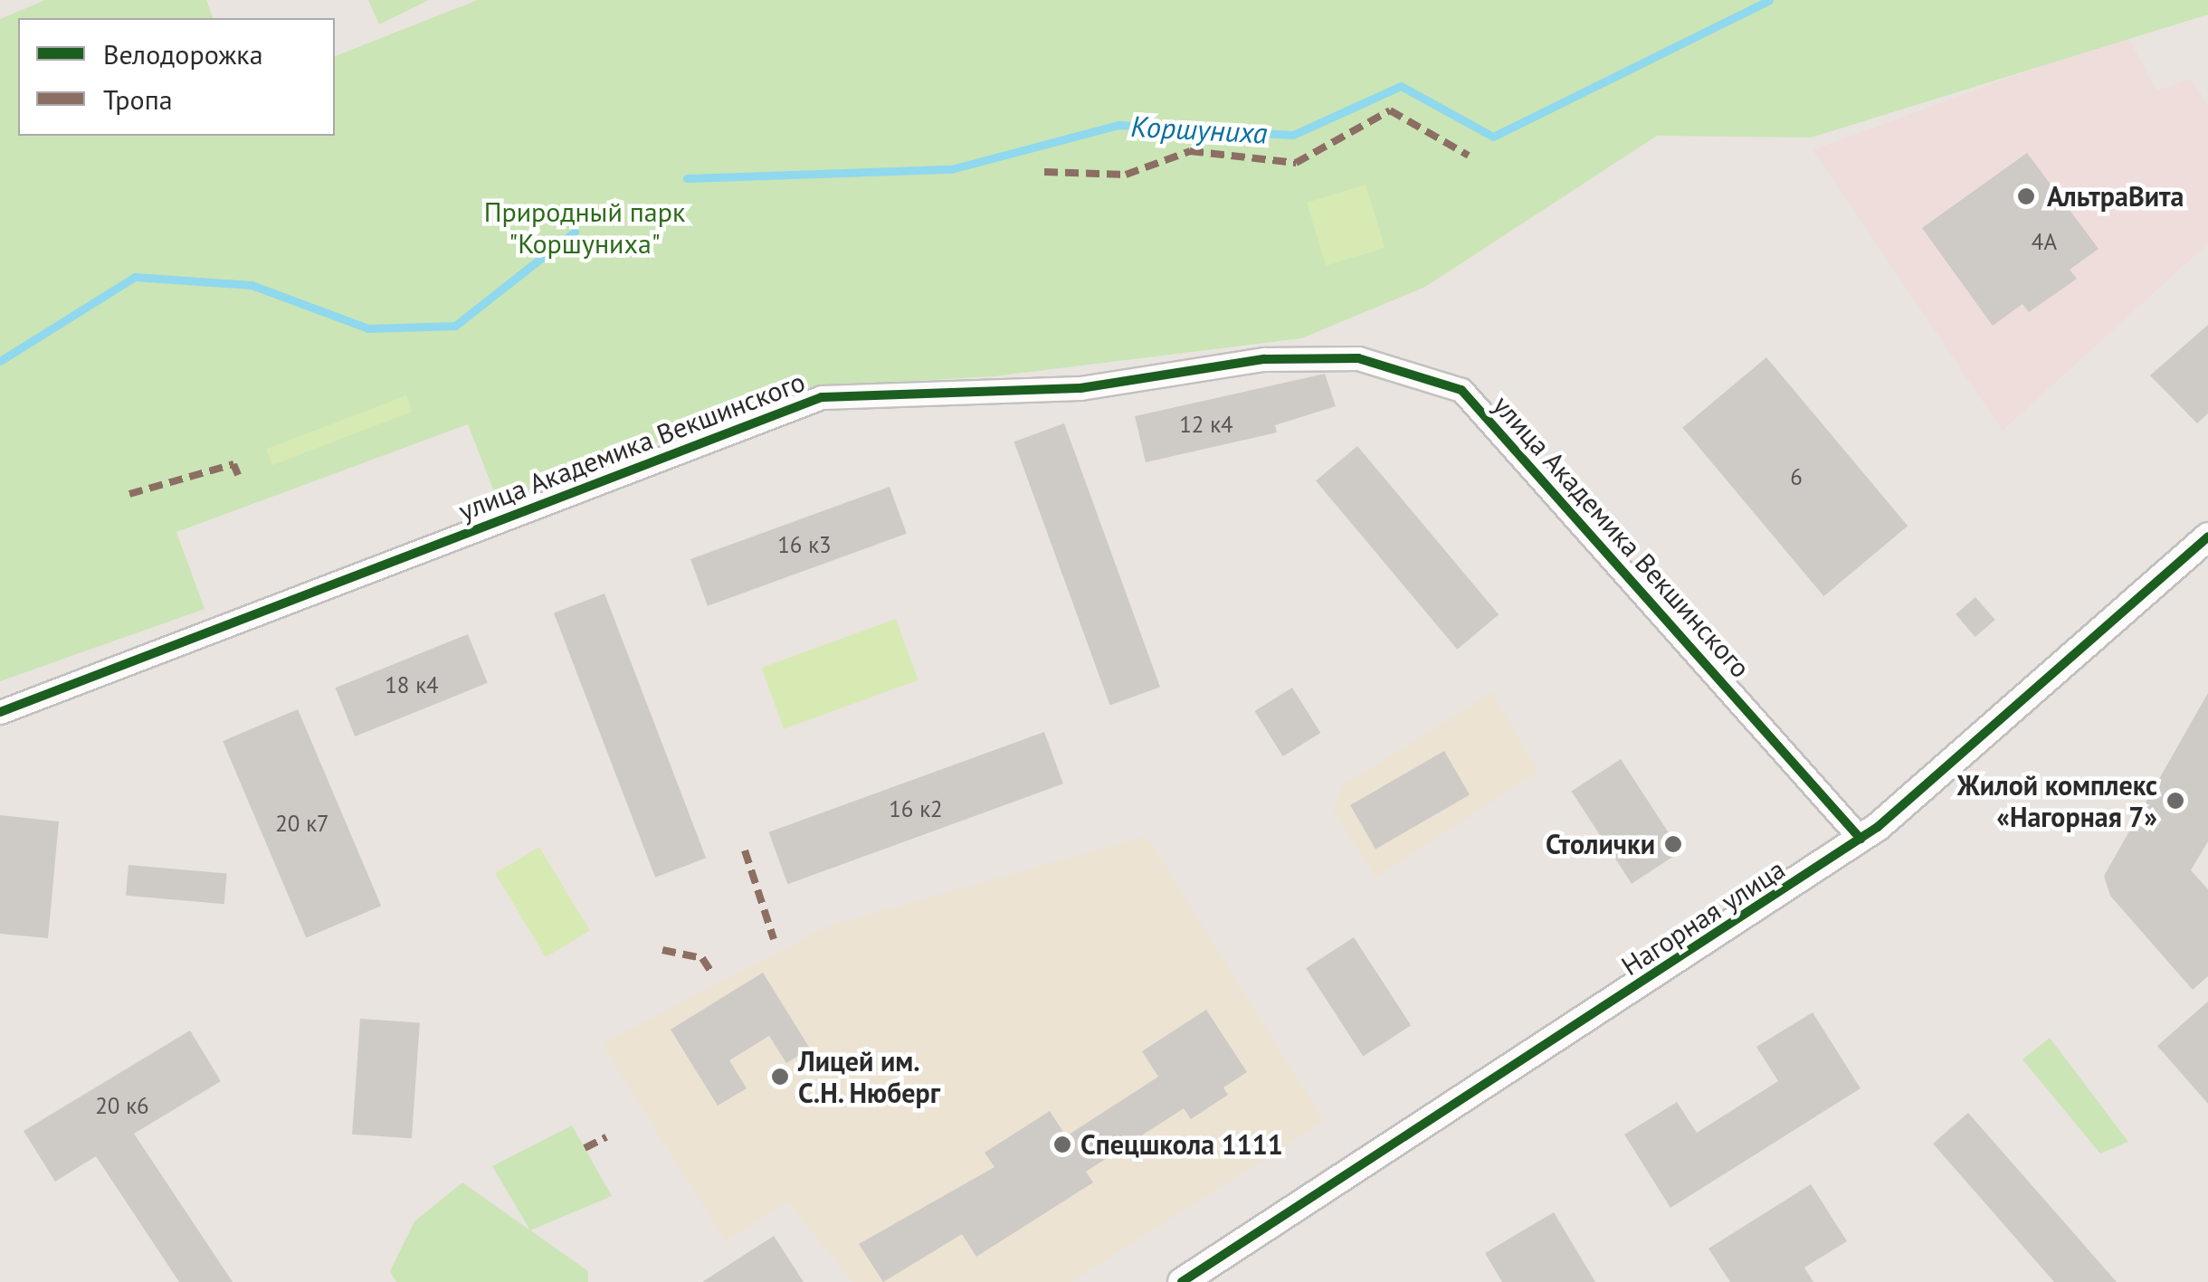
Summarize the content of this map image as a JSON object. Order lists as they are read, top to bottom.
{
  "streets": {
    "street": ["улица Академика Векшинского", "Нагорная улица"]
  },
  "crossings": [
    ["улица Академика Векшинского", "Нагорная улица"]
  ],
  "water": ["Коршуниха"],
  "parks": ["Природный парк \"Коршуниха\""],
  "places": [
    "АльтраВита",
    "Жилой комплекс «Нагорная 7»",
    "Столички",
    "Лицей им. С.Н. Нюберг",
    "Спецшкола 1111"
  ],
  "house_numbers": [
    "4А",
    "12 к4",
    "6",
    "16 к3",
    "18 к4",
    "16 к2",
    "20 к7",
    "20 к6"
  ],
  "legend": ["Велодорожка", "Тропа"]
}
